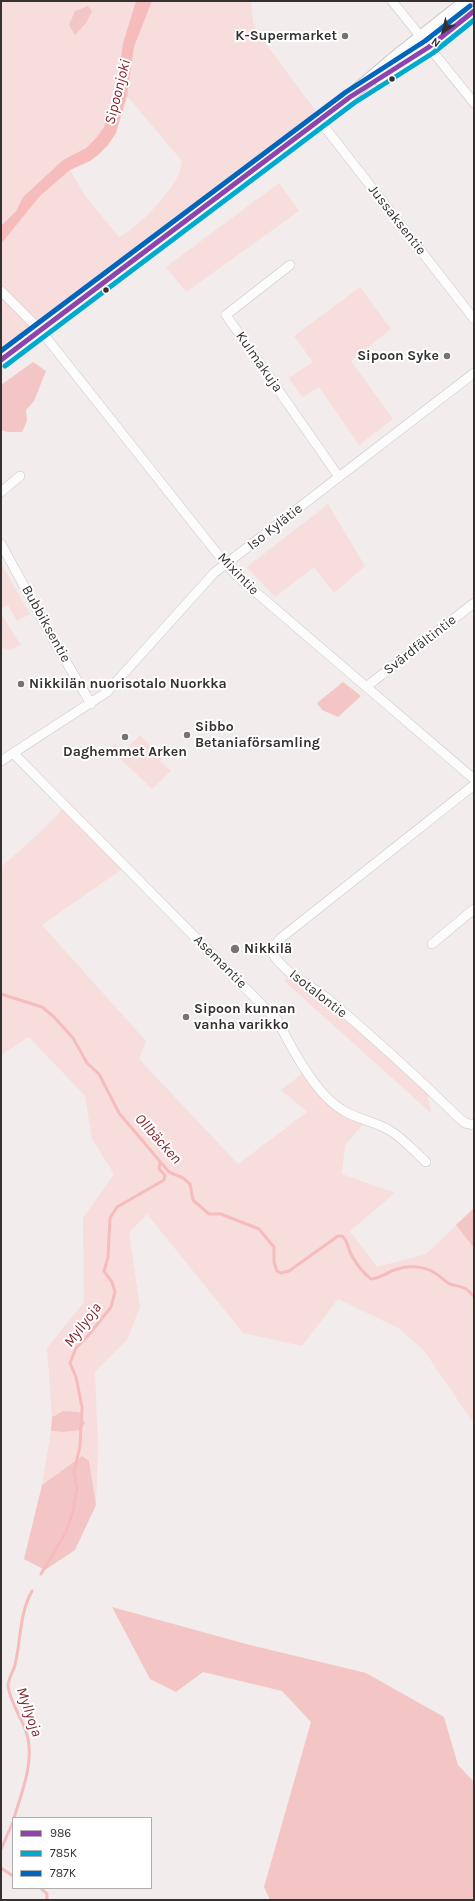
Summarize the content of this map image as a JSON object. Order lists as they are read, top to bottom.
{
  "streets": {
    "street": [
      "Jussaksentie",
      "Kulmakuja",
      "Iso Kylätie",
      "Mixintie",
      "Bubbiksentie",
      "Svärdfältintie",
      "Asemantie",
      "Isotalontie"
    ]
  },
  "crossings": [
    ["Kulmakuja", "Iso Kylätie"],
    ["Iso Kylätie", "Mixintie"],
    ["Iso Kylätie", "Bubbiksentie"],
    ["Iso Kylätie", "Asemantie"],
    ["Mixintie", "Svärdfältintie"]
  ],
  "water": ["Sipoonjoki", "Ollbäcken", "Myllyoja"],
  "places": [
    "K-Supermarket",
    "Sipoon Syke",
    "Nikkilän nuorisotalo Nuorkka",
    "Sibbo Betaniaförsamling",
    "Daghemmet Arken",
    "Nikkilä",
    "Sipoon kunnan vanha varikko"
  ],
  "lines": ["transit line 787K", "transit line 986", "transit line 785K"],
  "legend": ["986", "785K", "787K"],
  "north": "bottom left"
}
